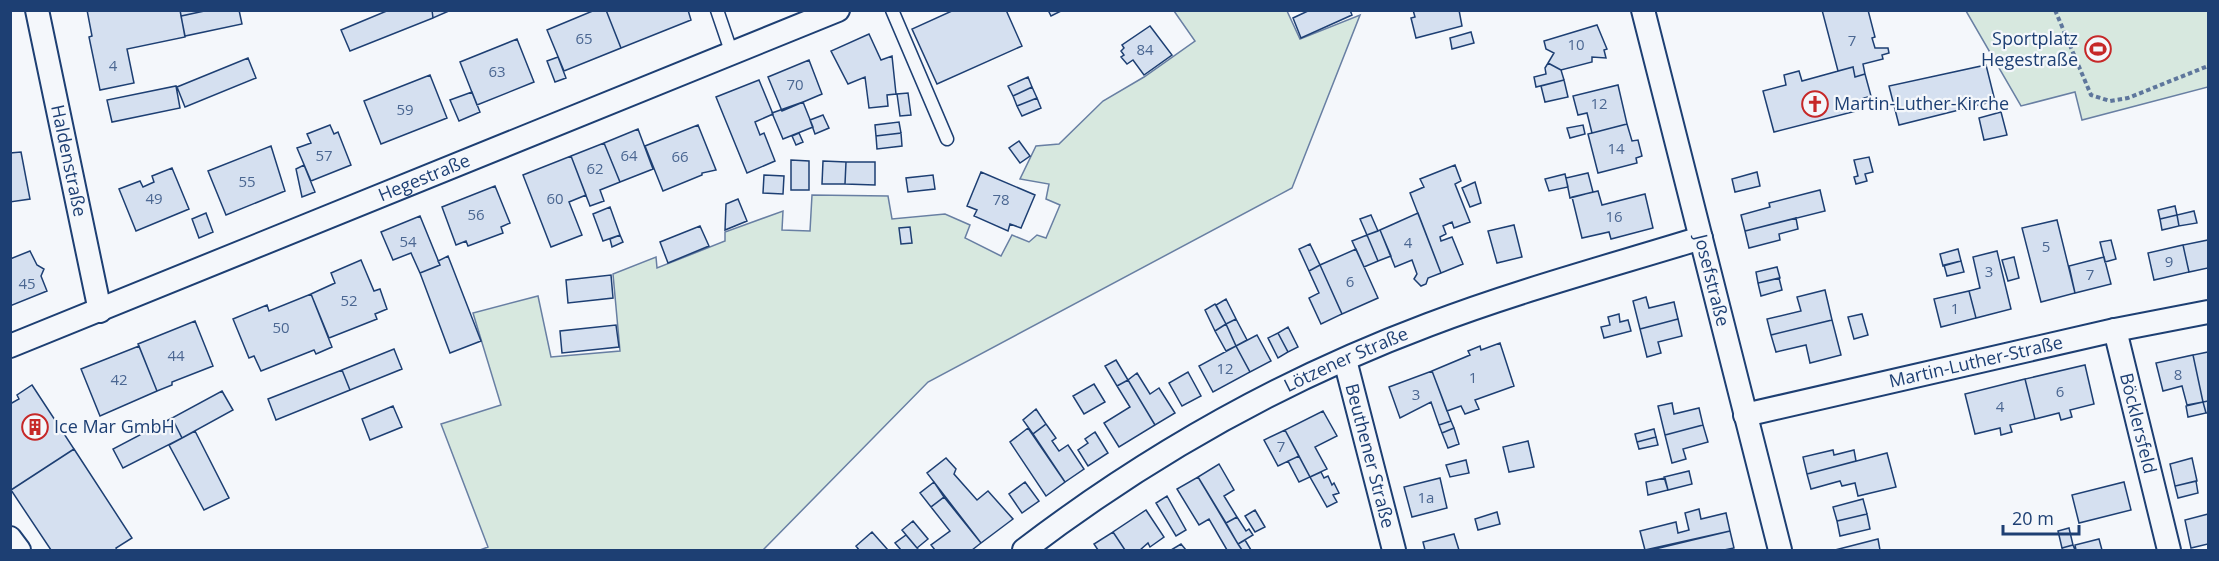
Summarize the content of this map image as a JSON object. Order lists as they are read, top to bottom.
{
  "streets": {
    "street": [
      "Haldenstraße",
      "Hegestraße",
      "Josefstraße",
      "Lötzener Straße",
      "Martin-Luther-Straße",
      "Böcklersfeld",
      "Beuthener Straße"
    ]
  },
  "crossings": [
    ["Haldenstraße", "Hegestraße"],
    ["Josefstraße", "Lötzener Straße"],
    ["Josefstraße", "Martin-Luther-Straße"],
    ["Lötzener Straße", "Beuthener Straße"],
    ["Martin-Luther-Straße", "Böcklersfeld"]
  ],
  "places": {
    "sports": ["Sportplatz Hegestraße"],
    "church": ["Martin-Luther-Kirche"],
    "building": ["Ice Mar GmbH"]
  },
  "house_numbers": [
    "65",
    "7",
    "10",
    "84",
    "4",
    "63",
    "70",
    "12",
    "59",
    "14",
    "57",
    "64",
    "66",
    "62",
    "55",
    "49",
    "60",
    "78",
    "56",
    "16",
    "54",
    "4",
    "5",
    "9",
    "3",
    "7",
    "6",
    "45",
    "52",
    "1",
    "50",
    "44",
    "12",
    "8",
    "1",
    "42",
    "6",
    "3",
    "4",
    "7",
    "1a"
  ],
  "scale_bar": "20 m"
}
